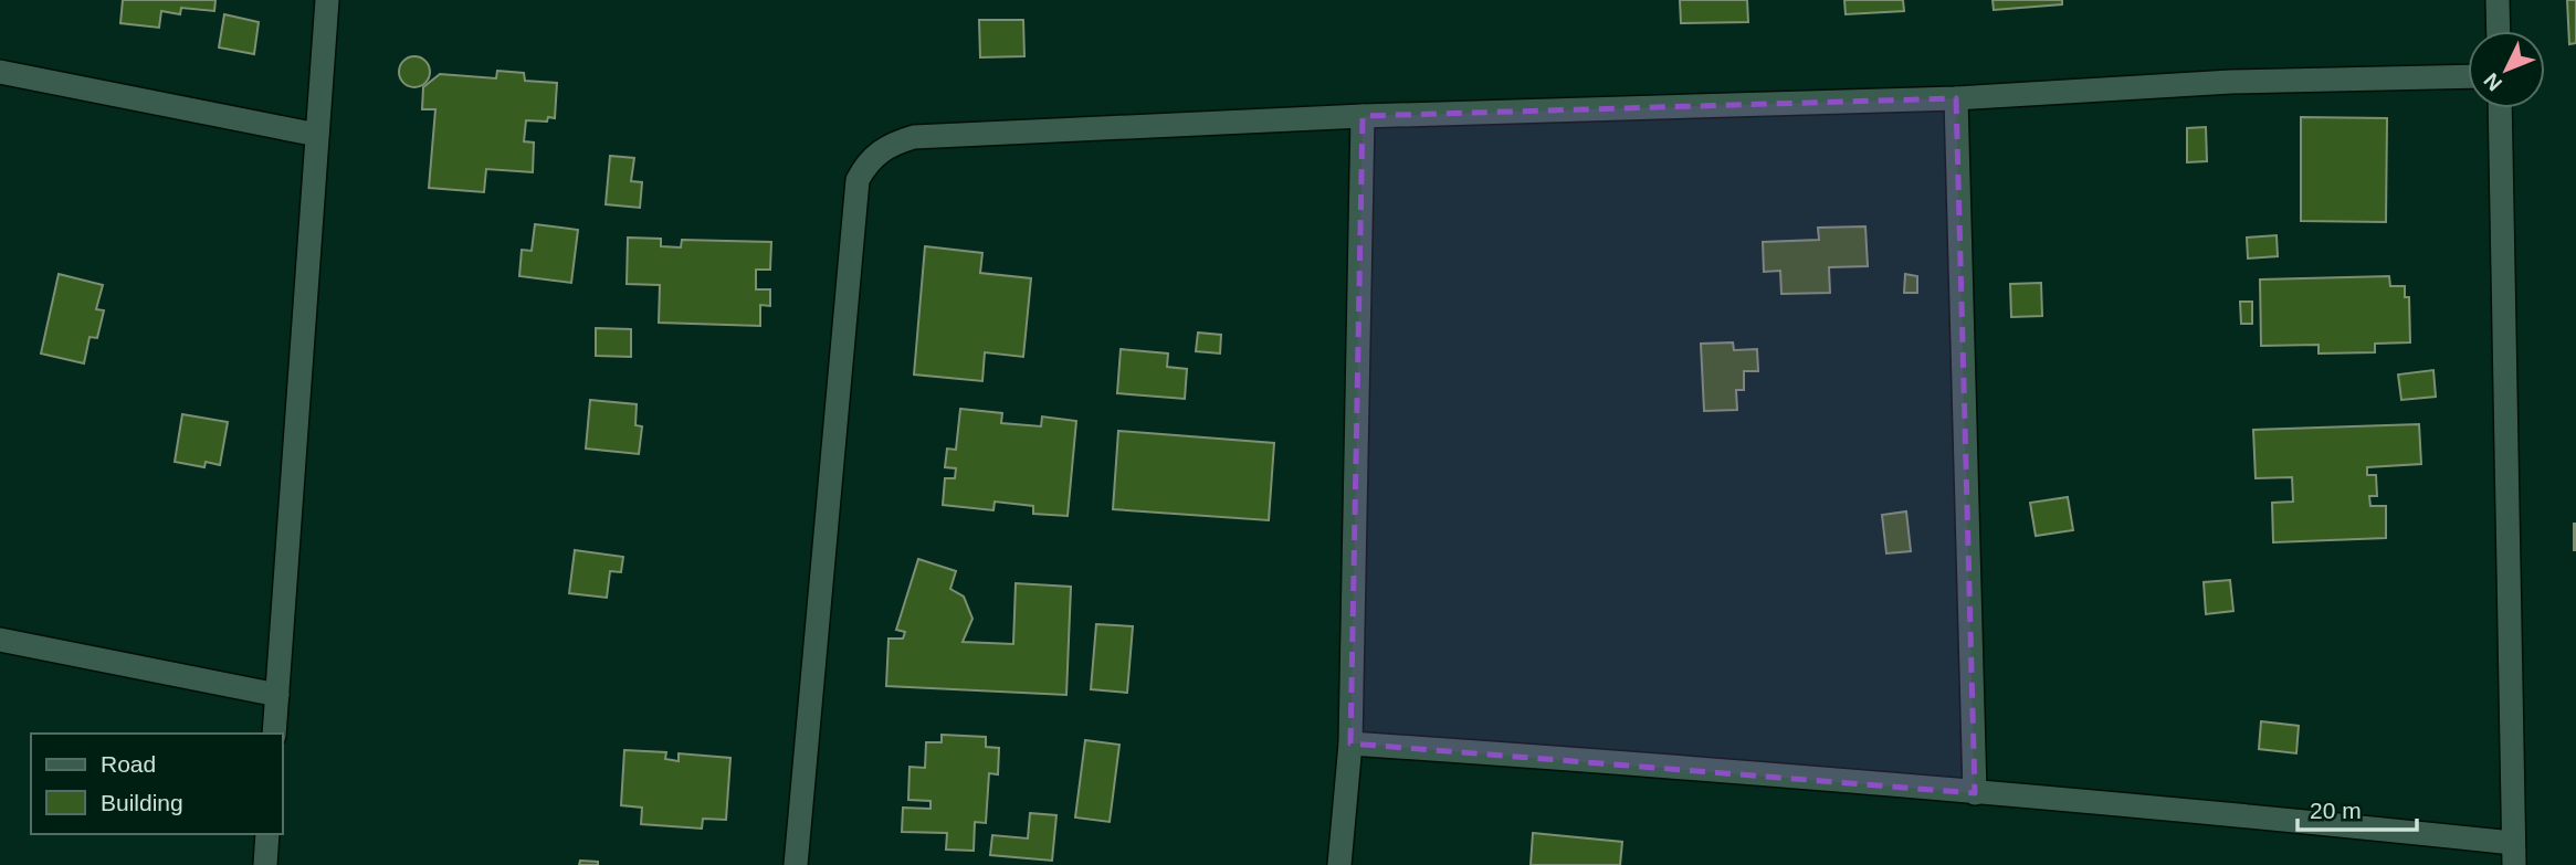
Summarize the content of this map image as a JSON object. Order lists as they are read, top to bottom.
{
  "legend": ["Road", "Building"],
  "scale_bar": "20 m",
  "north": "bottom left"
}
